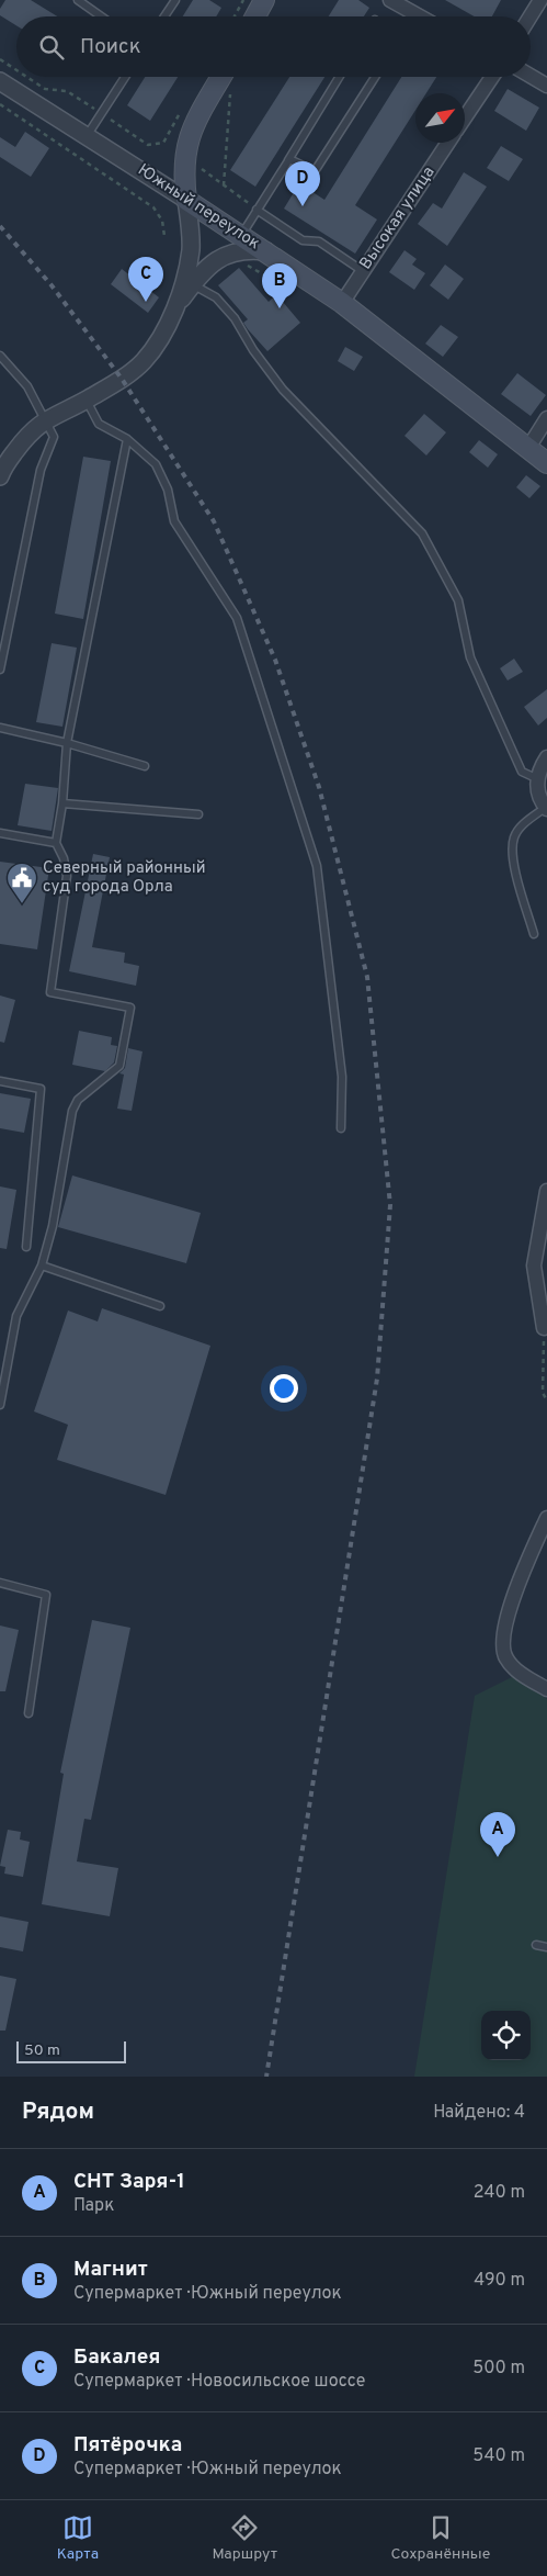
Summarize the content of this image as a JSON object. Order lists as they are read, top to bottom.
{
  "streets": {
    "main road": ["Южный переулок"],
    "street": ["Высокая улица"]
  },
  "crossings": [
    ["Южный переулок", "Высокая улица"]
  ],
  "places": {
    "public building": ["Северный районный суд города Орла"]
  },
  "scale_bar": "50 m",
  "north": "top right",
  "page": {
    "search": "Поиск",
    "pins": [
      "D",
      "C",
      "B",
      "A"
    ],
    "scale": "50 m",
    "heading": ["Рядом", "Найдено: 4"],
    "list": [
      {
        "mark": "A",
        "name": "СНТ Заря-1",
        "note": "Парк",
        "value": "240 m"
      },
      {
        "mark": "B",
        "name": "Магнит",
        "note": "Супермаркет · Южный переулок",
        "value": "490 m"
      },
      {
        "mark": "C",
        "name": "Бакалея",
        "note": "Супермаркет · Новосильское шоссе",
        "value": "500 m"
      },
      {
        "mark": "D",
        "name": "Пятёрочка",
        "note": "Супермаркет · Южный переулок",
        "value": "540 m"
      }
    ],
    "nav": ["Карта", "Маршрут", "Сохранённые"]
  }
}
